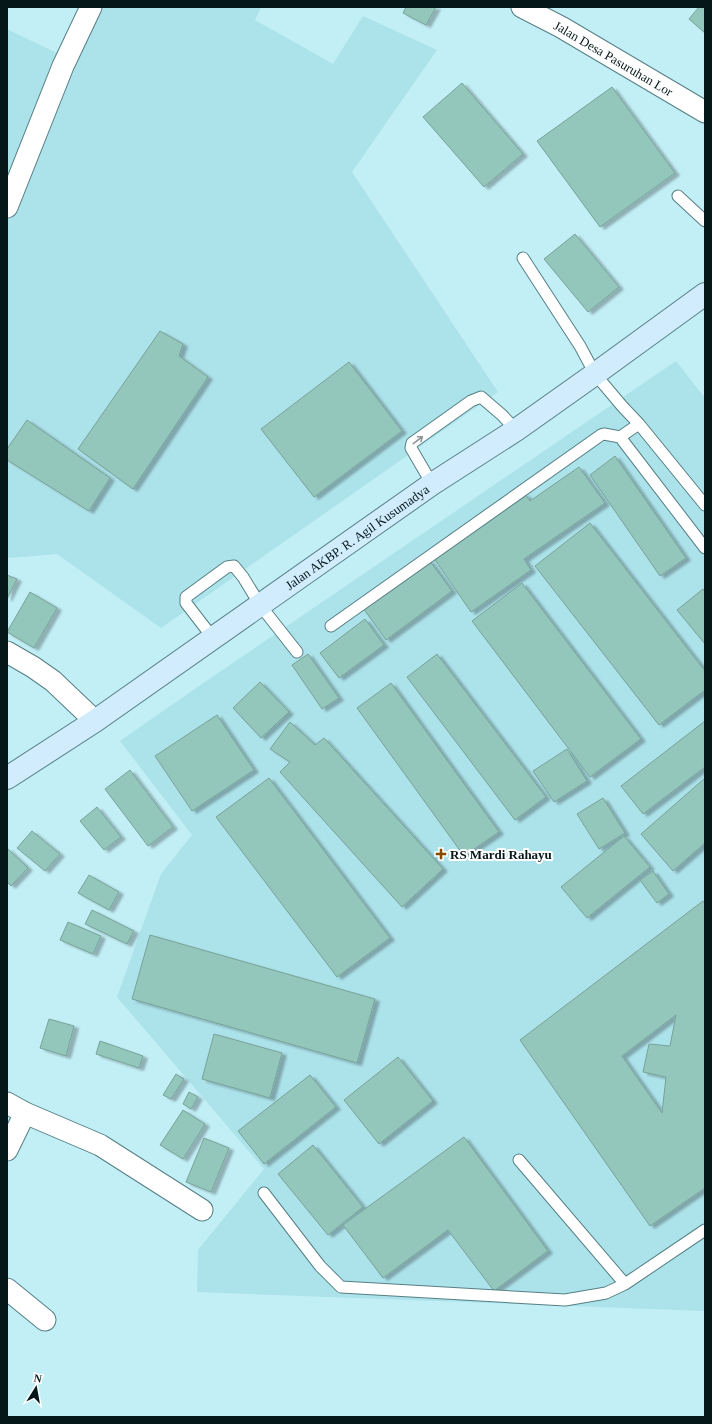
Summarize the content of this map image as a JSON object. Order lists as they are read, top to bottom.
{
  "streets": {
    "main road": ["Jalan AKBP. R. Agil Kusumadya"],
    "street": ["Jalan Desa Pasuruhan Lor"]
  },
  "places": {
    "health": ["RS Mardi Rahayu"]
  },
  "north": "top"
}
